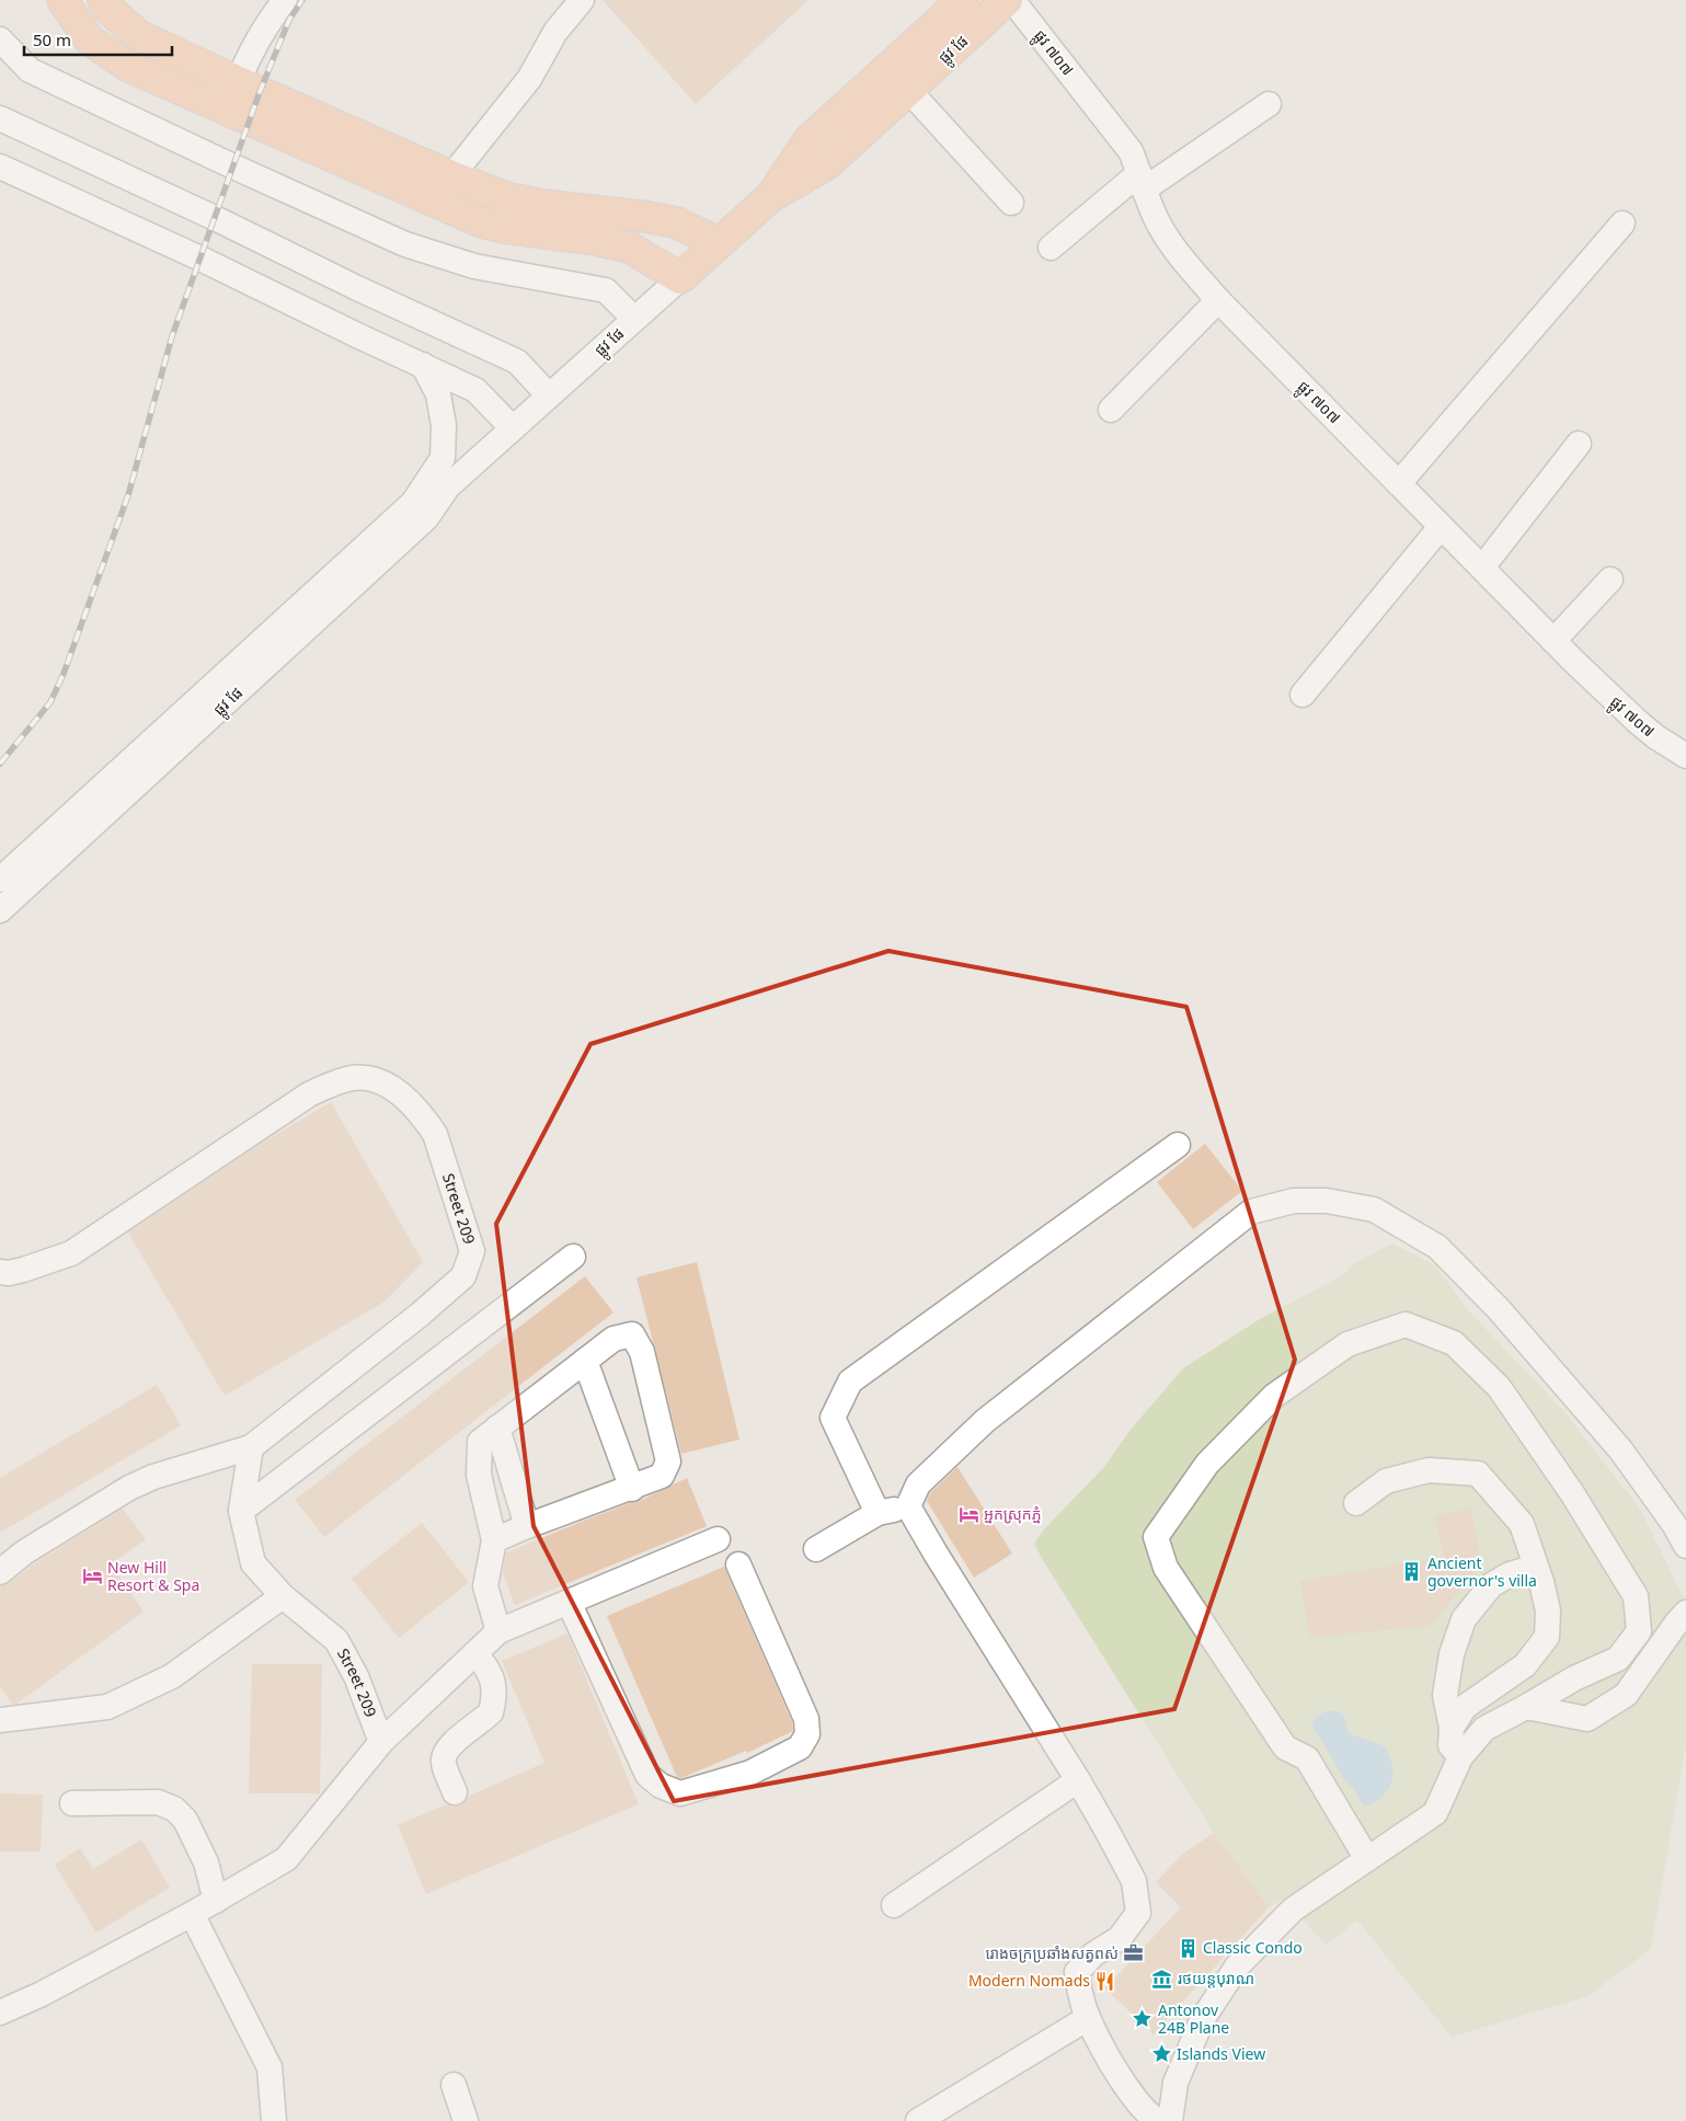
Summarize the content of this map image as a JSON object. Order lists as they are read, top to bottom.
{
  "streets": {
    "main road": ["ផ្លូវ ផែ"],
    "street": ["ផ្លូវ ៧០៧", "Street 209"]
  },
  "places": {
    "hotel": ["អ្នកស្រុកភ្នំ", "New Hill Resort & Spa"],
    "building": ["Ancient governor's villa", "Classic Condo"],
    "office": ["រោងចក្រប្រឆាំងសត្វពស់"],
    "museum": ["រថយន្តបុរាណ"],
    "restaurant": ["Modern Nomads"],
    "place": ["Antonov 24B Plane", "Islands View"]
  },
  "scale_bar": "50 m"
}
